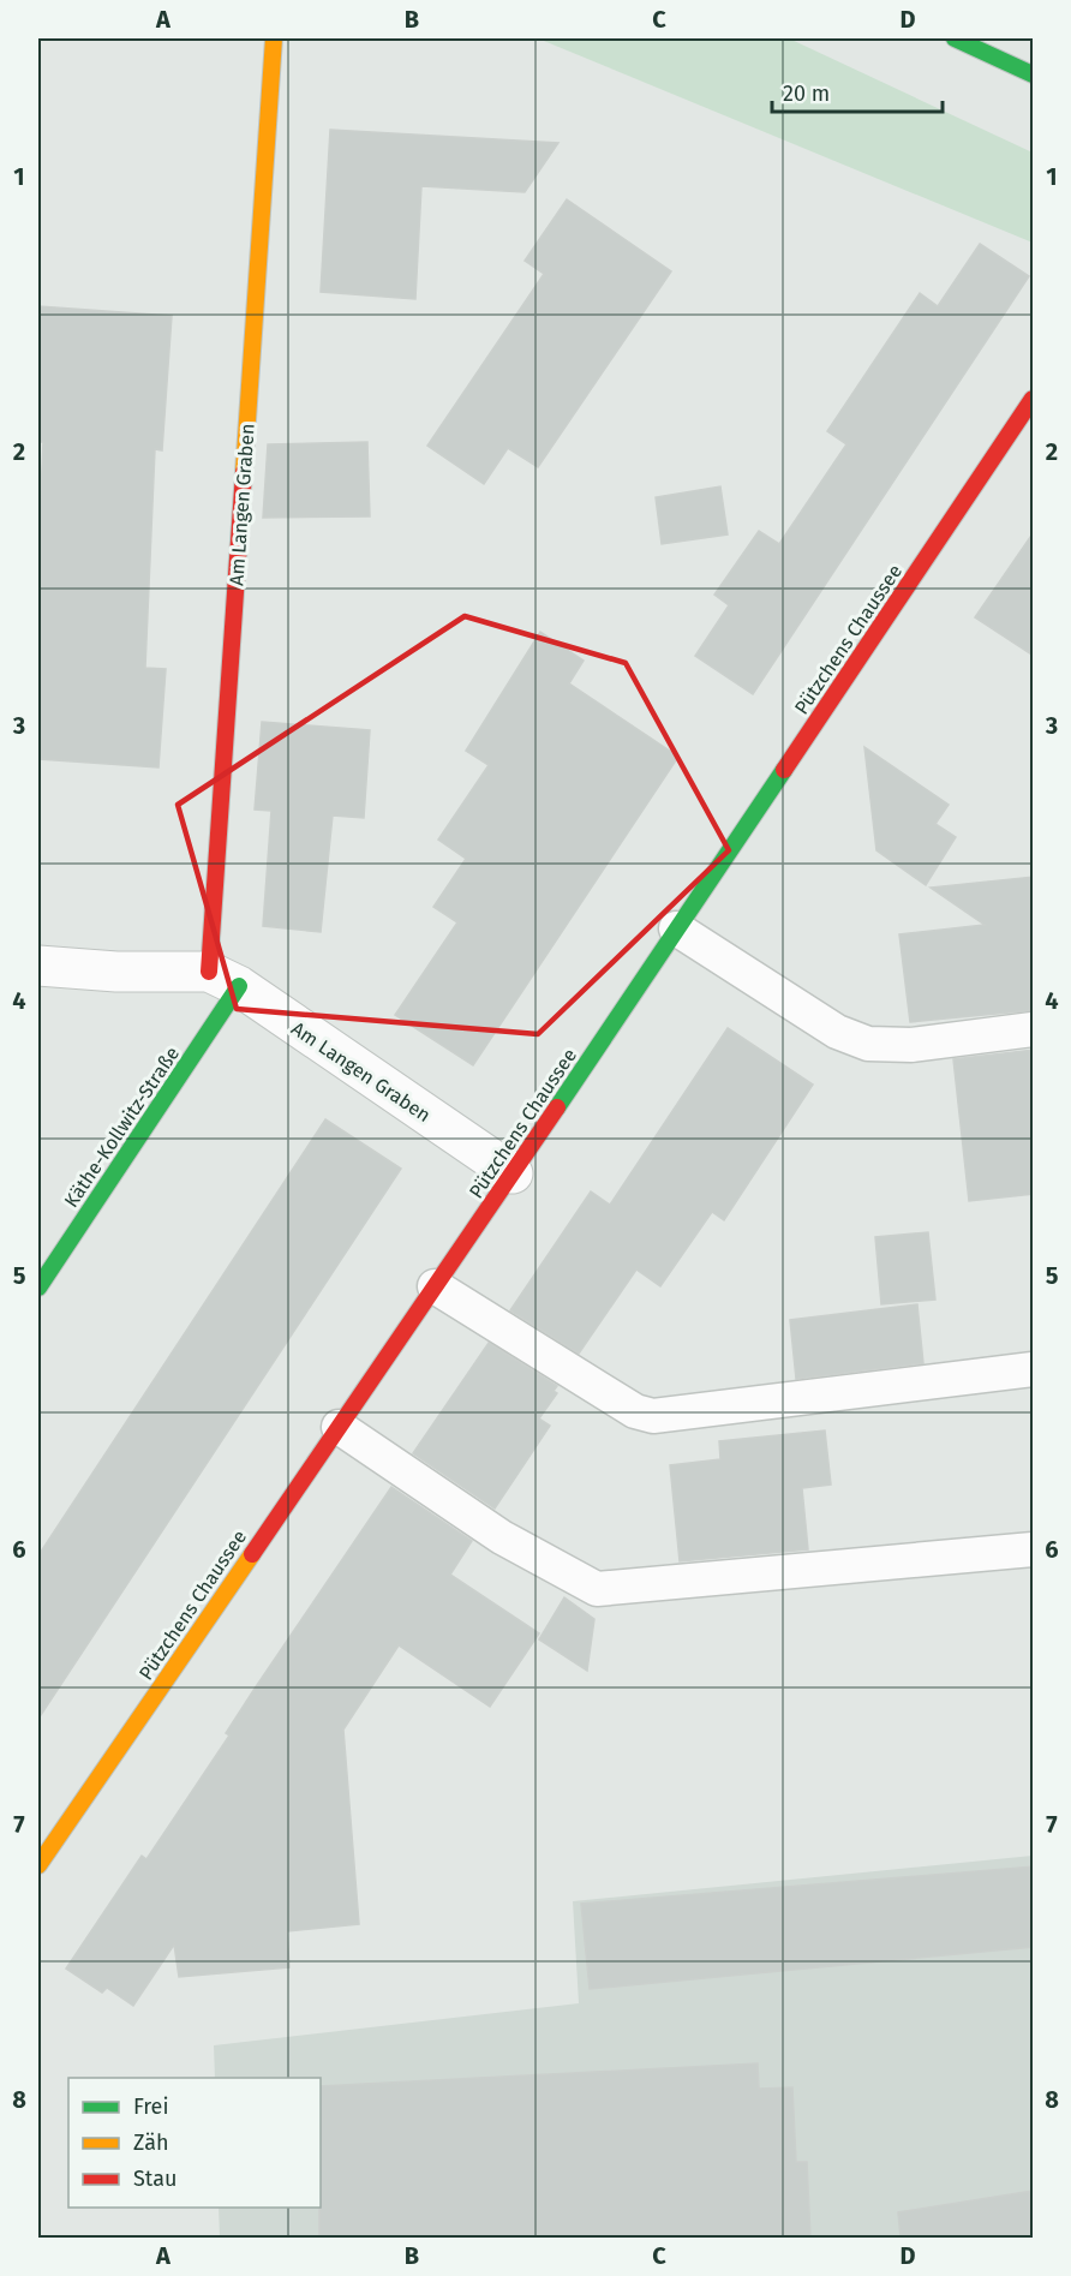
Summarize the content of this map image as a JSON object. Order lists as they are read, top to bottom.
{
  "streets": {
    "main road": ["Am Langen Graben", "Pützchens Chaussee", "Käthe-Kollwitz-Straße"]
  },
  "crossings": [
    ["Am Langen Graben", "Pützchens Chaussee"],
    ["Am Langen Graben", "Käthe-Kollwitz-Straße"]
  ],
  "legend": ["Frei", "Zäh", "Stau"],
  "scale_bar": "20 m",
  "grid": {
    "columns": [
      "A",
      "B",
      "C",
      "D"
    ],
    "rows": [
      "1",
      "2",
      "3",
      "4",
      "5",
      "6",
      "7",
      "8"
    ]
  }
}
